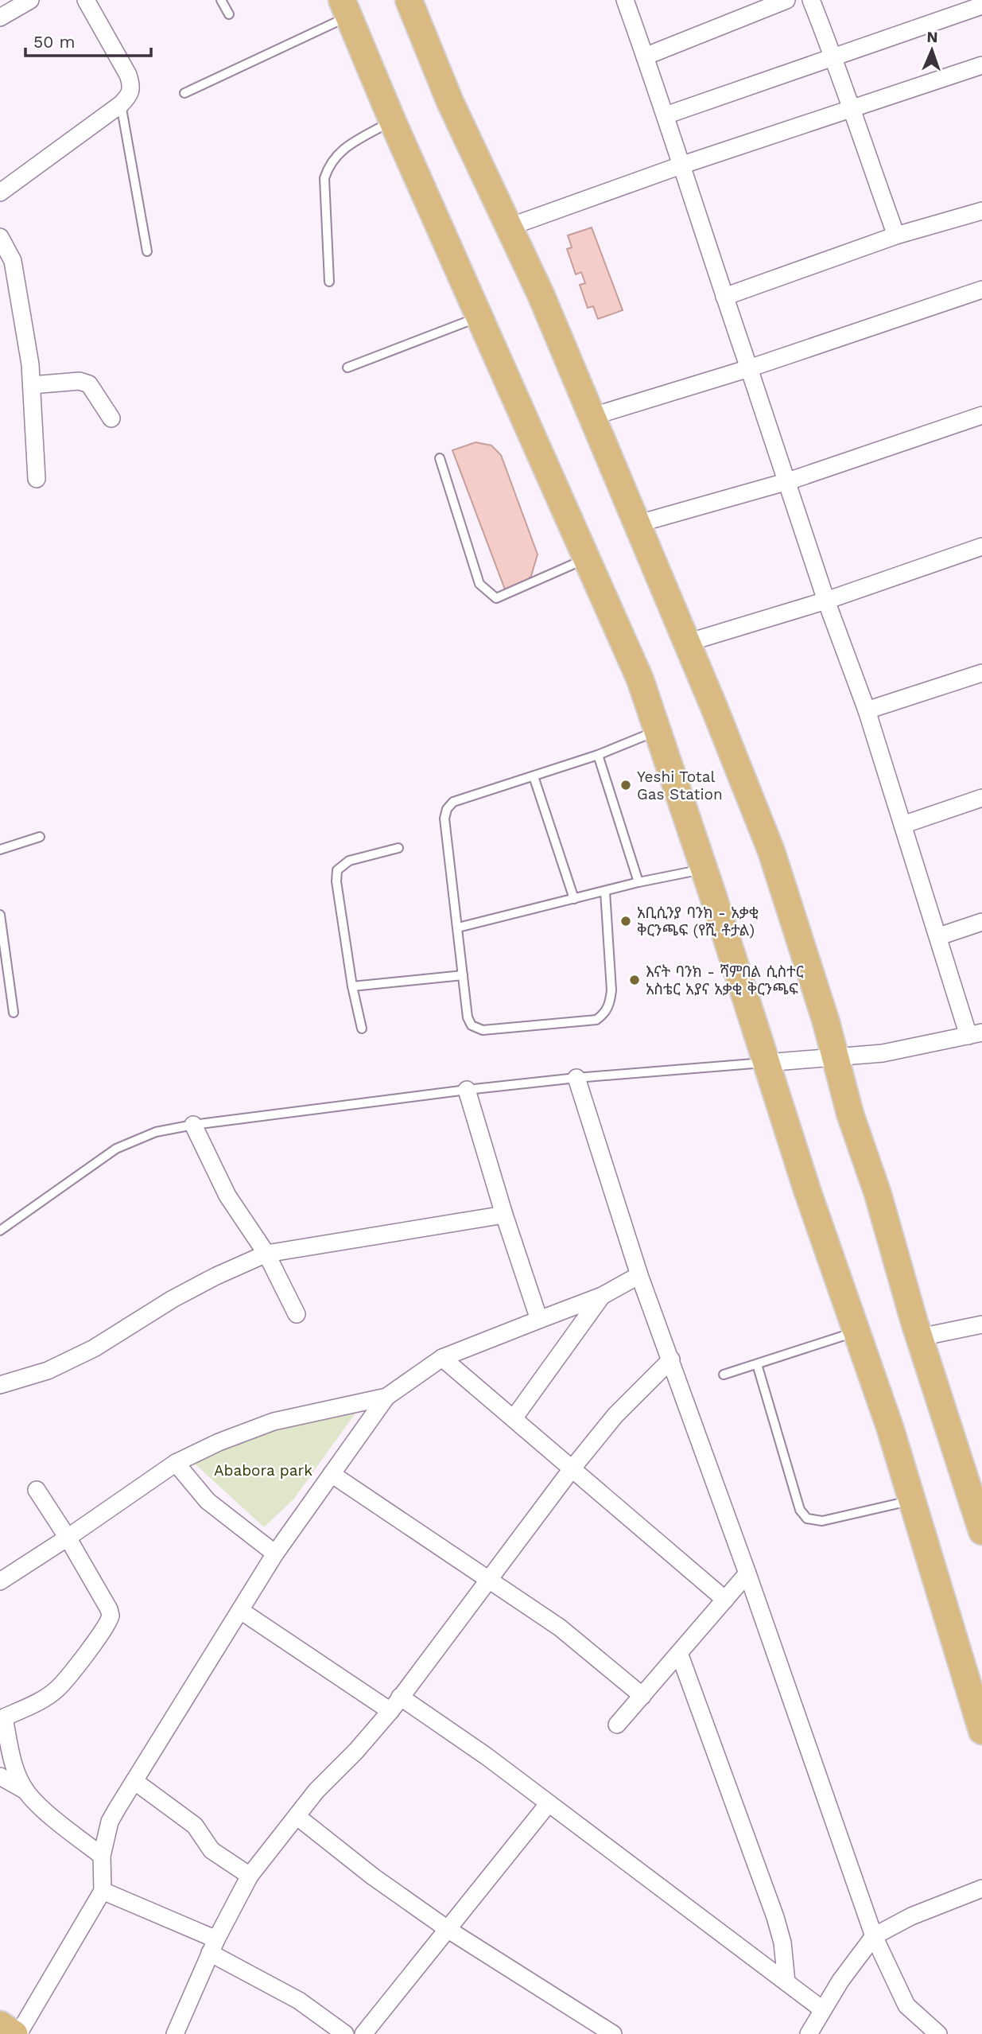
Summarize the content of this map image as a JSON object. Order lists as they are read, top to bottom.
{
  "parks": ["Ababora park"],
  "places": ["Yeshi Total Gas Station", "አቢሲንያ ባንክ - አቃቂ ቅርንጫፍ (የሺ ቶታል)", "እናት ባንክ - ሻምበል ሲስተር አስቴር አያና አቃቂ ቅርንጫፍ"],
  "scale_bar": "50 m",
  "north": "top"
}
